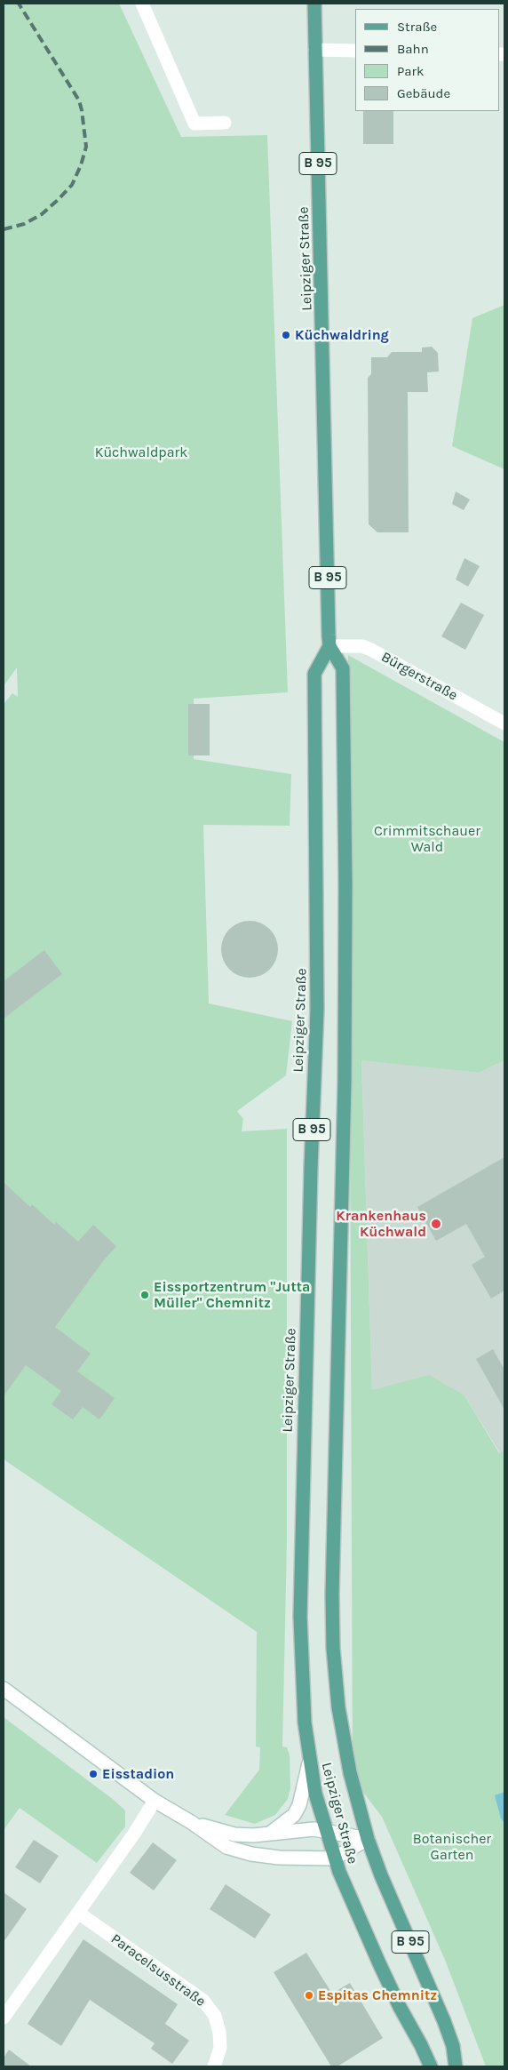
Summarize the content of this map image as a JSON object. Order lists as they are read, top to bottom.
{
  "streets": {
    "main road": ["B 95", "Leipziger Straße"],
    "street": ["Bürgerstraße", "Paracelsusstraße"]
  },
  "crossings": [
    ["Leipziger Straße", "Bürgerstraße"]
  ],
  "parks": ["Küchwaldpark", "Crimmitschauer Wald", "Botanischer Garten"],
  "places": [
    "Küchwaldring",
    "Krankenhaus Küchwald",
    "Eissportzentrum \"Jutta Müller\" Chemnitz",
    "Eisstadion",
    "Espitas Chemnitz"
  ],
  "legend": [
    "Straße",
    "Bahn",
    "Park",
    "Gebäude"
  ]
}
